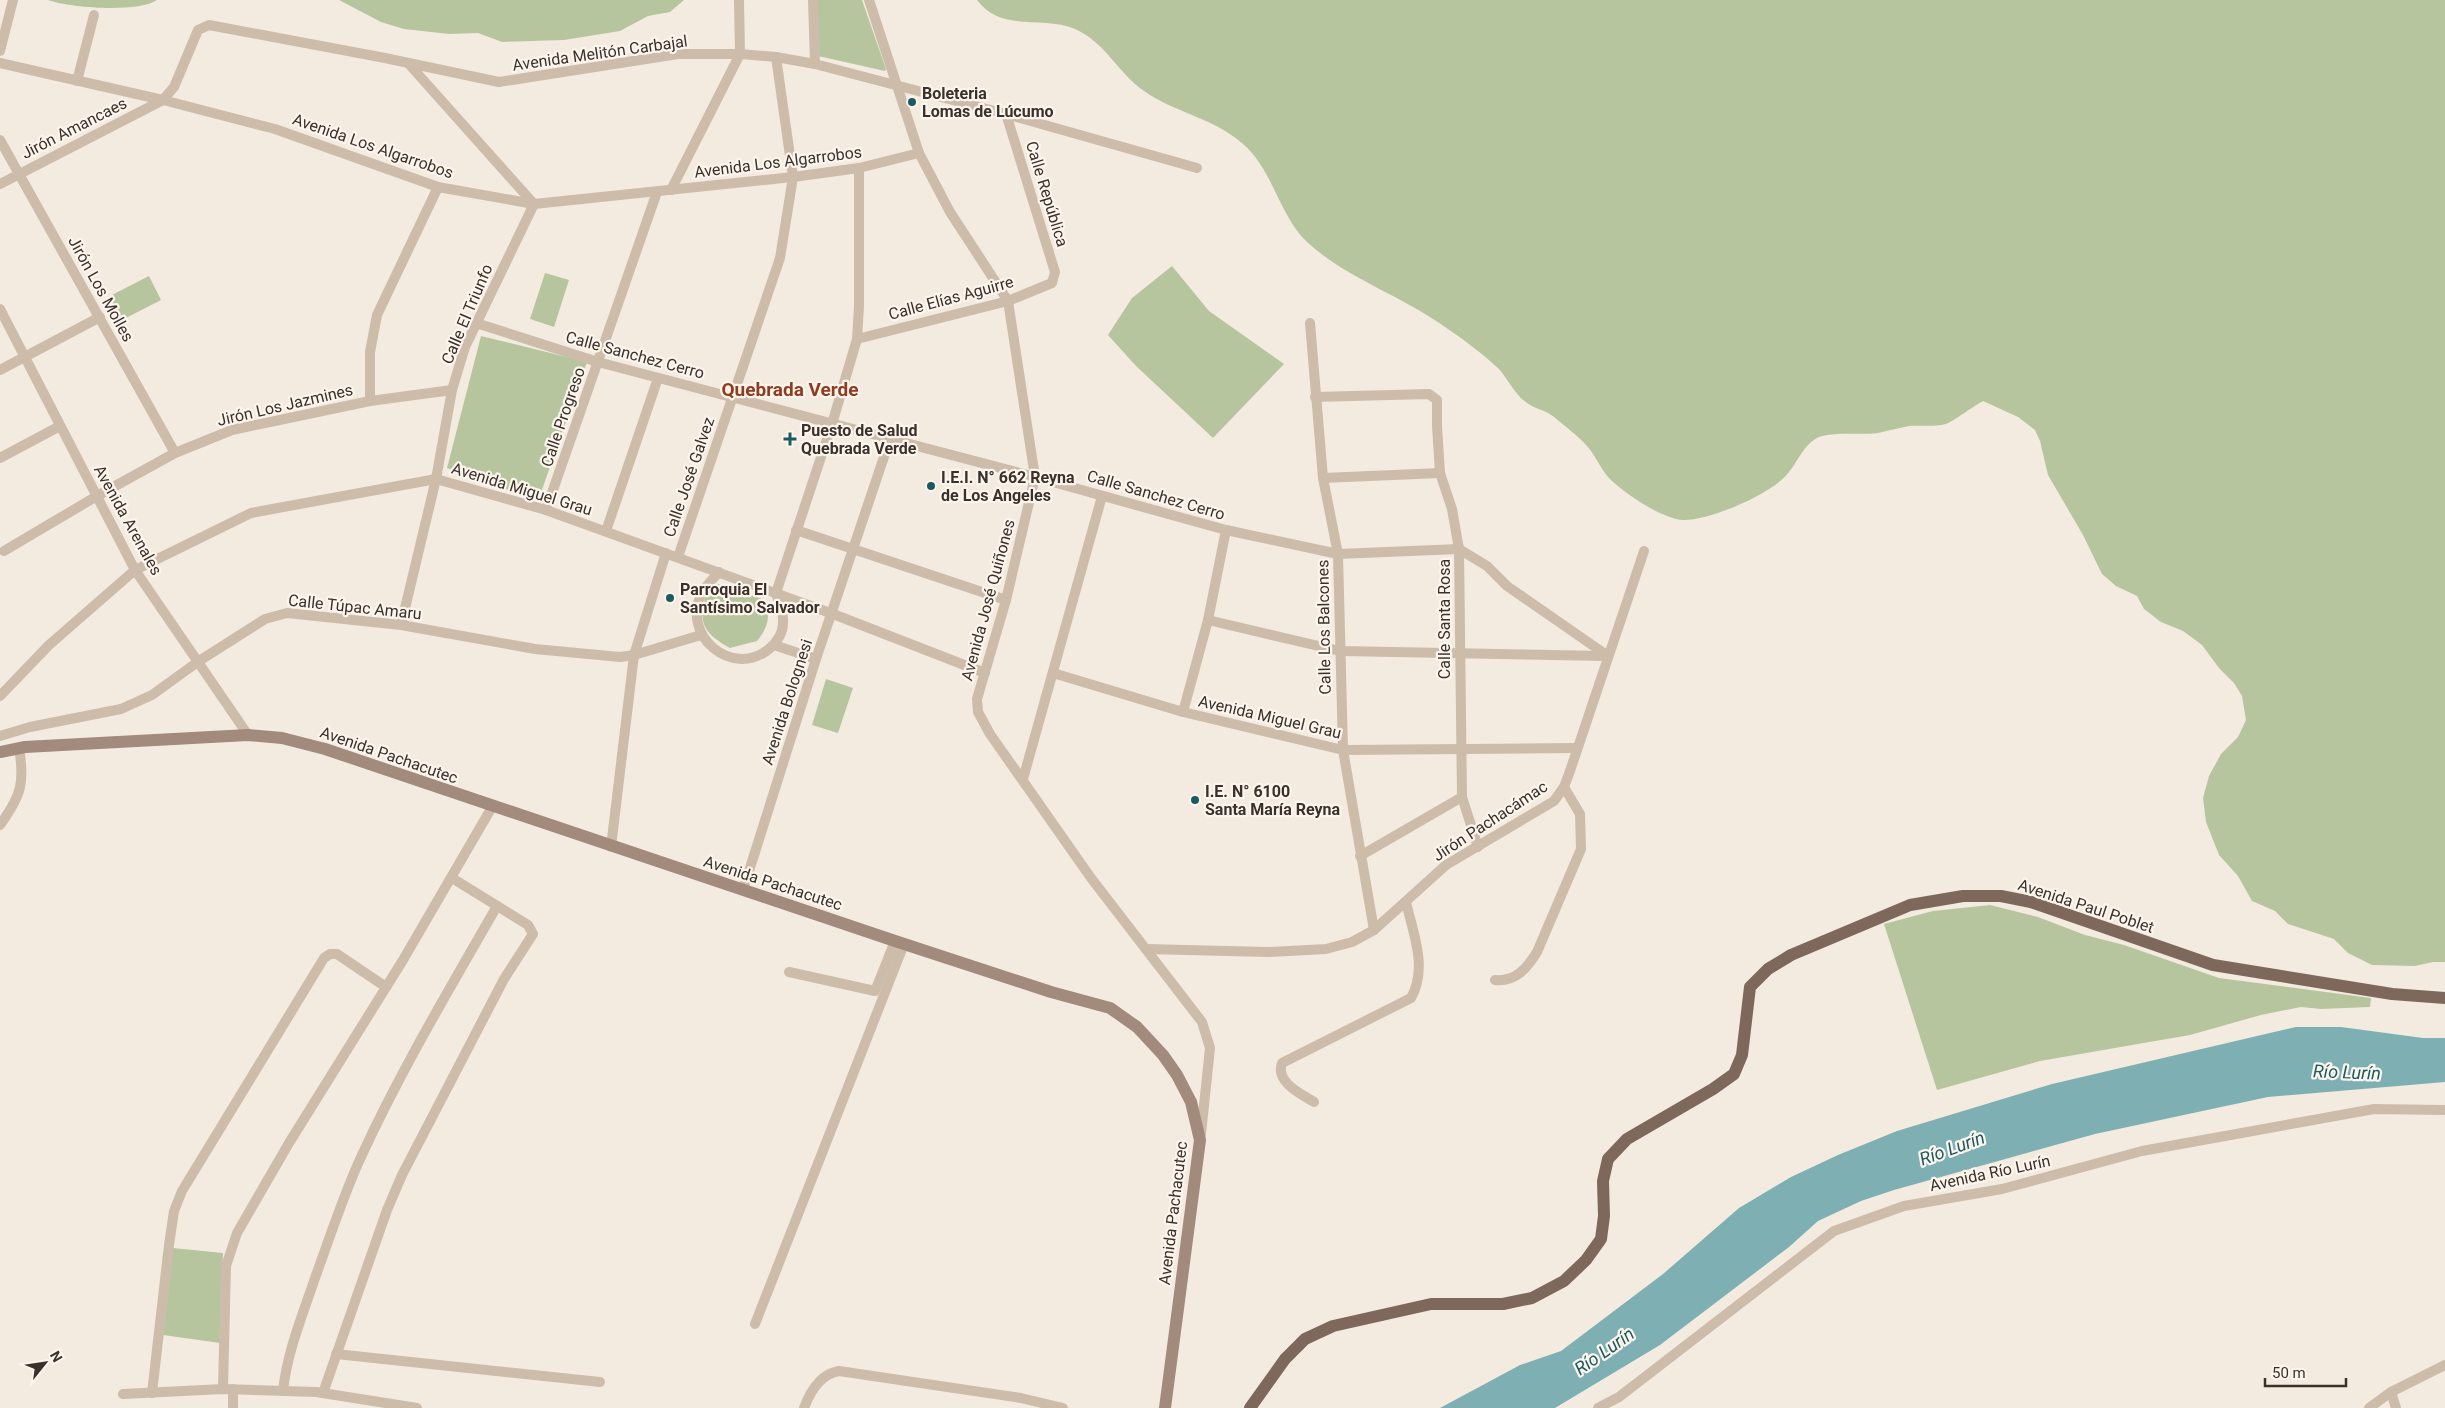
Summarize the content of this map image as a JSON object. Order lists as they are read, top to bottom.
{
  "streets": {
    "main road": ["Avenida Pachacutec", "Avenida Paul Poblet"],
    "street": [
      "Avenida Melitón Carbajal",
      "Jirón Amancaes",
      "Avenida Los Algarrobos",
      "Calle República",
      "Jirón Los Molles",
      "Calle Elías Aguirre",
      "Calle El Triunfo",
      "Calle Sanchez Cerro",
      "Jirón Los Jazmines",
      "Calle Progreso",
      "Calle José Galvez",
      "Avenida Miguel Grau",
      "Avenida Arenales",
      "Avenida José Quiñones",
      "Calle Túpac Amaru",
      "Calle Santa Rosa",
      "Calle Los Balcones",
      "Avenida Bolognesi",
      "Jirón Pachacámac",
      "Avenida Río Lurín"
    ]
  },
  "crossings": [
    ["Avenida Melitón Carbajal", "Jirón Amancaes"],
    ["Avenida Melitón Carbajal", "Avenida Los Algarrobos"],
    ["Avenida Melitón Carbajal", "Calle República"],
    ["Avenida Melitón Carbajal", "Calle José Galvez"],
    ["Avenida Melitón Carbajal", "Avenida José Quiñones"],
    ["Jirón Amancaes", "Avenida Los Algarrobos"],
    ["Jirón Amancaes", "Jirón Los Molles"],
    ["Avenida Los Algarrobos", "Calle El Triunfo"],
    ["Avenida Los Algarrobos", "Calle Progreso"],
    ["Avenida Los Algarrobos", "Calle José Galvez"],
    ["Avenida Los Algarrobos", "Avenida José Quiñones"],
    ["Calle República", "Calle Elías Aguirre"],
    ["Jirón Los Molles", "Jirón Los Jazmines"],
    ["Calle Elías Aguirre", "Avenida José Quiñones"],
    ["Calle El Triunfo", "Calle Sanchez Cerro"],
    ["Calle El Triunfo", "Jirón Los Jazmines"],
    ["Calle El Triunfo", "Avenida Miguel Grau"],
    ["Calle El Triunfo", "Calle Túpac Amaru"],
    ["Calle Sanchez Cerro", "Calle Progreso"],
    ["Calle Sanchez Cerro", "Calle José Galvez"],
    ["Calle Sanchez Cerro", "Avenida José Quiñones"],
    ["Calle Sanchez Cerro", "Calle Santa Rosa"],
    ["Calle Sanchez Cerro", "Calle Los Balcones"],
    ["Calle Sanchez Cerro", "Avenida Bolognesi"],
    ["Jirón Los Jazmines", "Avenida Arenales"],
    ["Calle Progreso", "Avenida Miguel Grau"],
    ["Calle José Galvez", "Avenida Miguel Grau"],
    ["Calle José Galvez", "Calle Túpac Amaru"],
    ["Calle José Galvez", "Avenida Pachacutec"],
    ["Avenida Miguel Grau", "Avenida Arenales"],
    ["Avenida Miguel Grau", "Avenida José Quiñones"],
    ["Avenida Miguel Grau", "Calle Túpac Amaru"],
    ["Avenida Miguel Grau", "Calle Santa Rosa"],
    ["Avenida Miguel Grau", "Calle Los Balcones"],
    ["Avenida Miguel Grau", "Avenida Bolognesi"],
    ["Avenida Miguel Grau", "Jirón Pachacámac"],
    ["Avenida Arenales", "Calle Túpac Amaru"],
    ["Avenida Arenales", "Avenida Pachacutec"],
    ["Avenida José Quiñones", "Avenida Pachacutec"],
    ["Avenida José Quiñones", "Jirón Pachacámac"],
    ["Calle Santa Rosa", "Calle Los Balcones"],
    ["Calle Santa Rosa", "Jirón Pachacámac"],
    ["Calle Los Balcones", "Jirón Pachacámac"],
    ["Avenida Bolognesi", "Avenida Pachacutec"]
  ],
  "districts": ["Quebrada Verde"],
  "water": ["Río Lurín"],
  "places": {
    "other": [
      "Boleteria Lomas de Lúcumo",
      "I.E.I. N° 662 Reyna de Los Angeles",
      "Parroquia El Santísimo Salvador",
      "I.E. N° 6100 Santa María Reyna"
    ],
    "health": ["Puesto de Salud Quebrada Verde"]
  },
  "scale_bar": "50 m",
  "north": "top right"
}
